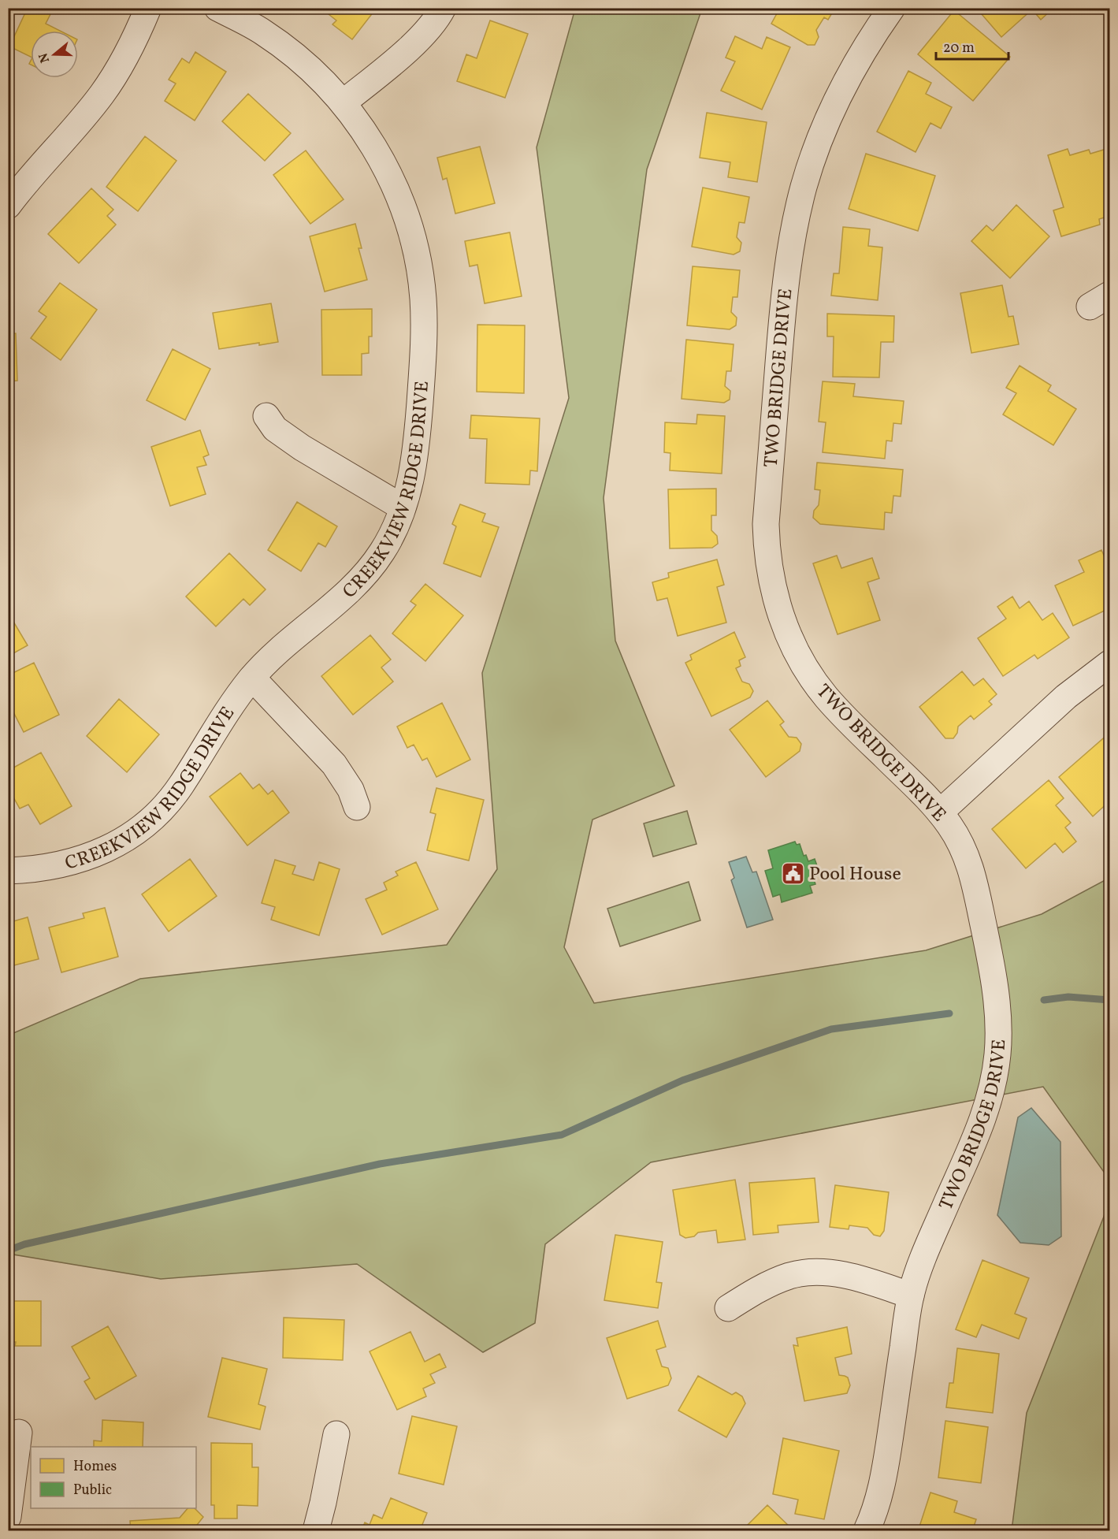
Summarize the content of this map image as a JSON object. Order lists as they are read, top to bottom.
{
  "streets": {
    "street": ["TWO BRIDGE DRIVE", "CREEKVIEW RIDGE DRIVE"]
  },
  "places": {
    "public building": ["Pool House"]
  },
  "legend": ["Homes", "Public"],
  "scale_bar": "20 m",
  "north": "left"
}
